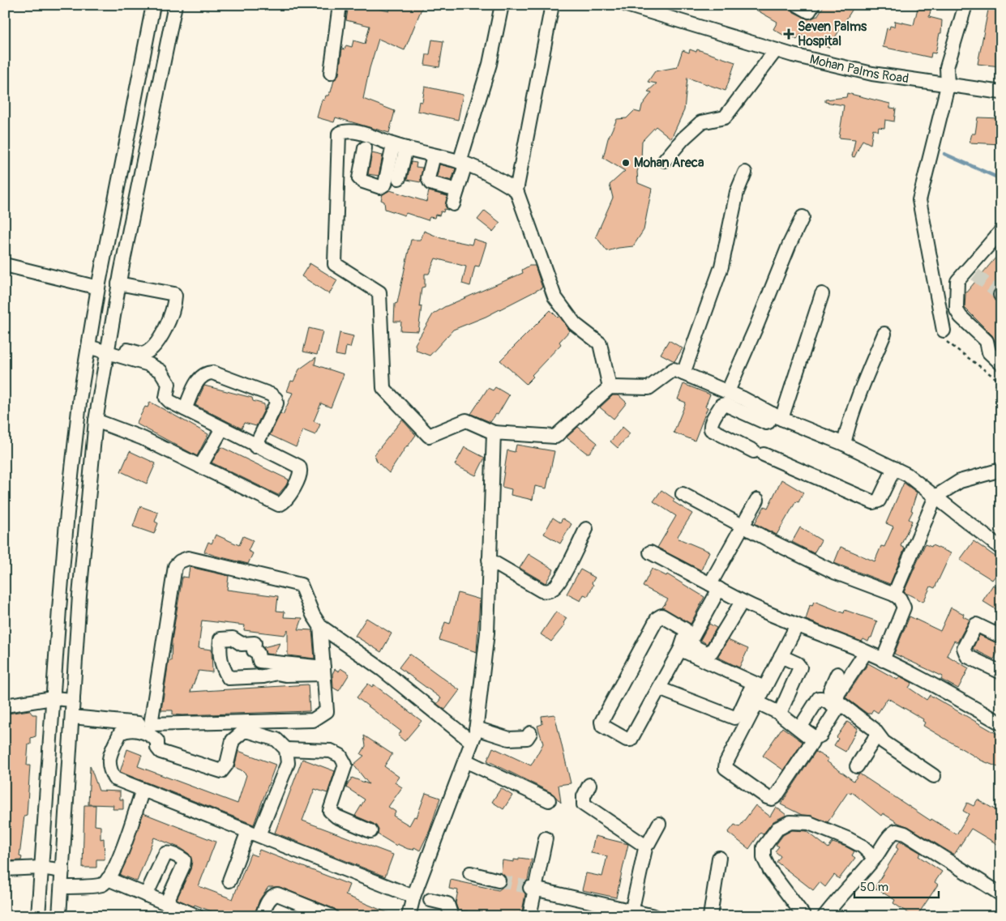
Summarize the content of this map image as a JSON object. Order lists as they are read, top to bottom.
{
  "streets": {
    "street": ["Mohan Palms Road"]
  },
  "places": {
    "health": ["Seven Palms Hospital"],
    "other": ["Mohan Areca"]
  },
  "scale_bar": "50 m"
}
